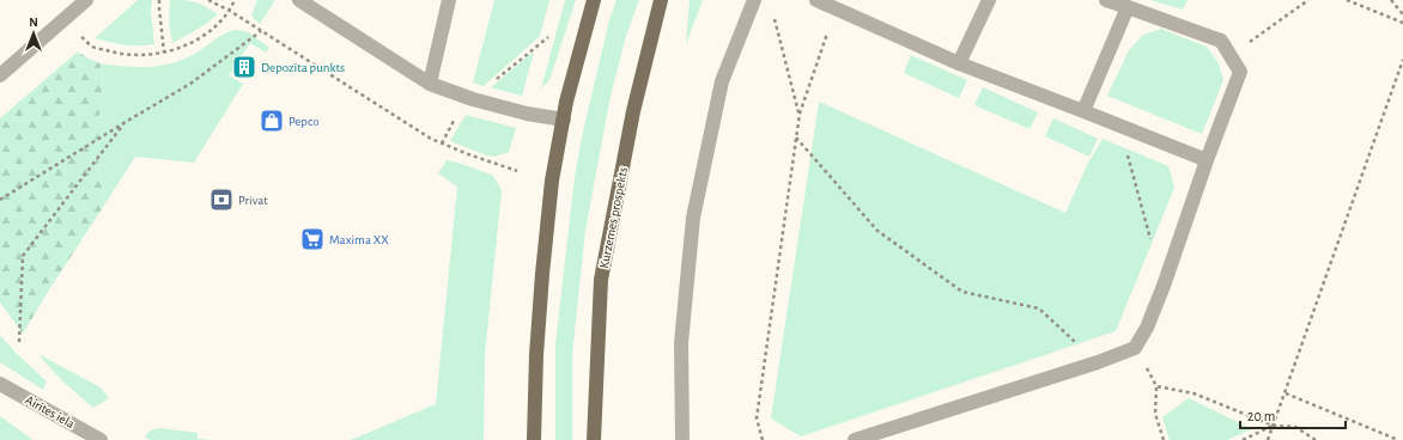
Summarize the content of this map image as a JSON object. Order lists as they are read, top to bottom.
{
  "streets": {
    "main road": ["Kurzemes prospekts"],
    "street": ["Airītes iela"]
  },
  "places": {
    "building": ["Depozīta punkts"],
    "shop": ["Pepco"],
    "bank": ["Privat"],
    "supermarket": ["Maxima XX"]
  },
  "scale_bar": "20 m",
  "north": "top"
}
